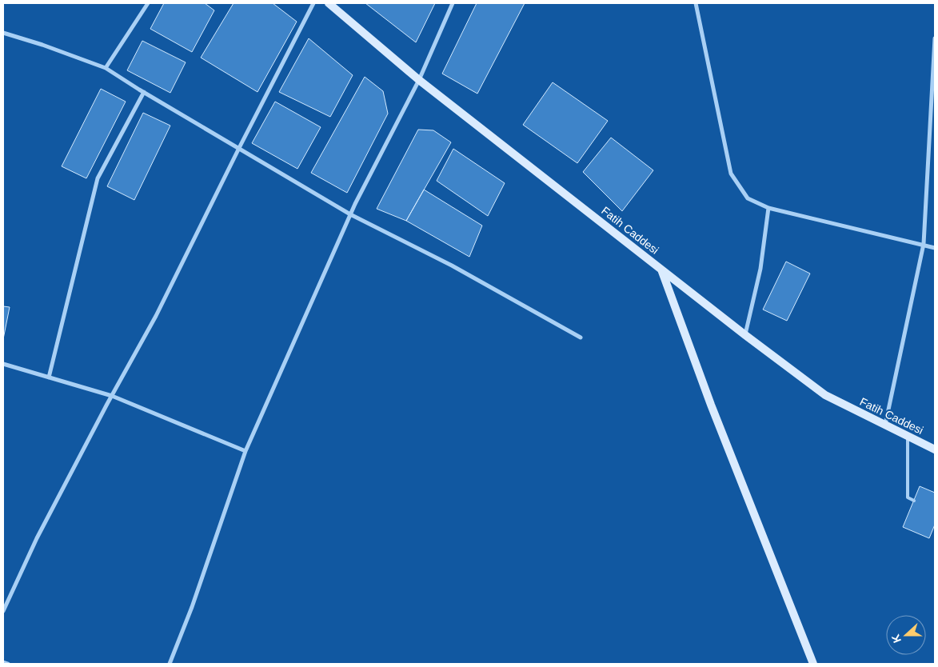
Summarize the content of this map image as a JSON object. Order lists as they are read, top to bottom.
{
  "streets": {
    "street": ["Fatih Caddesi"]
  },
  "north": "left"
}
